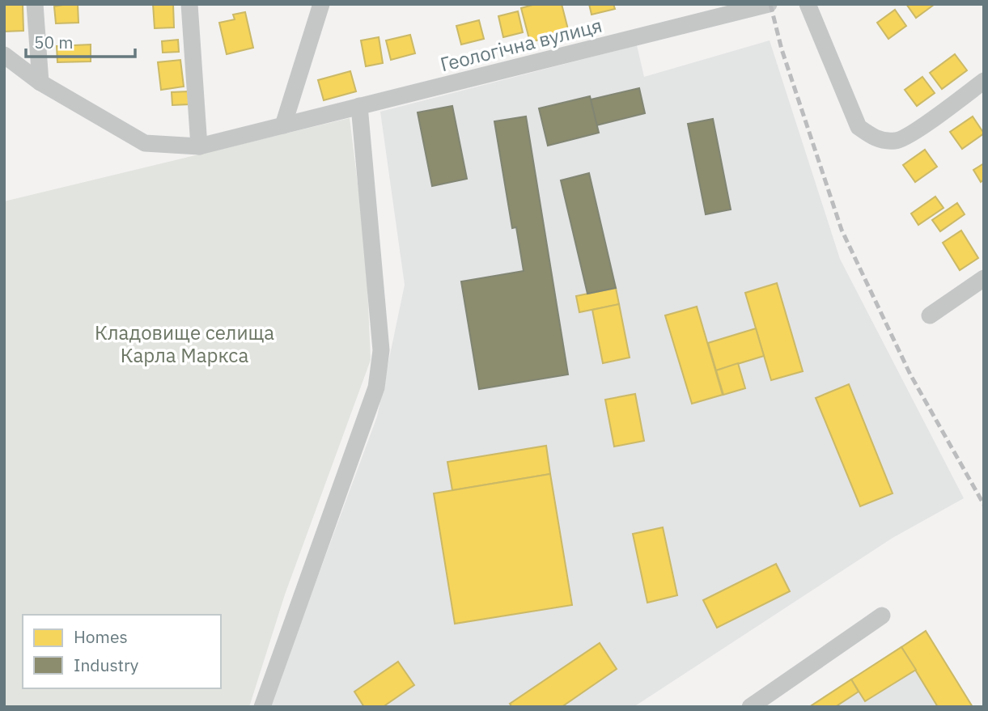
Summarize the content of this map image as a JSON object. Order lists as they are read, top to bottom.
{
  "streets": {
    "street": ["Геологічна вулиця"]
  },
  "parks": ["Кладовище селища Карла Маркса"],
  "legend": ["Homes", "Industry"],
  "scale_bar": "50 m"
}
